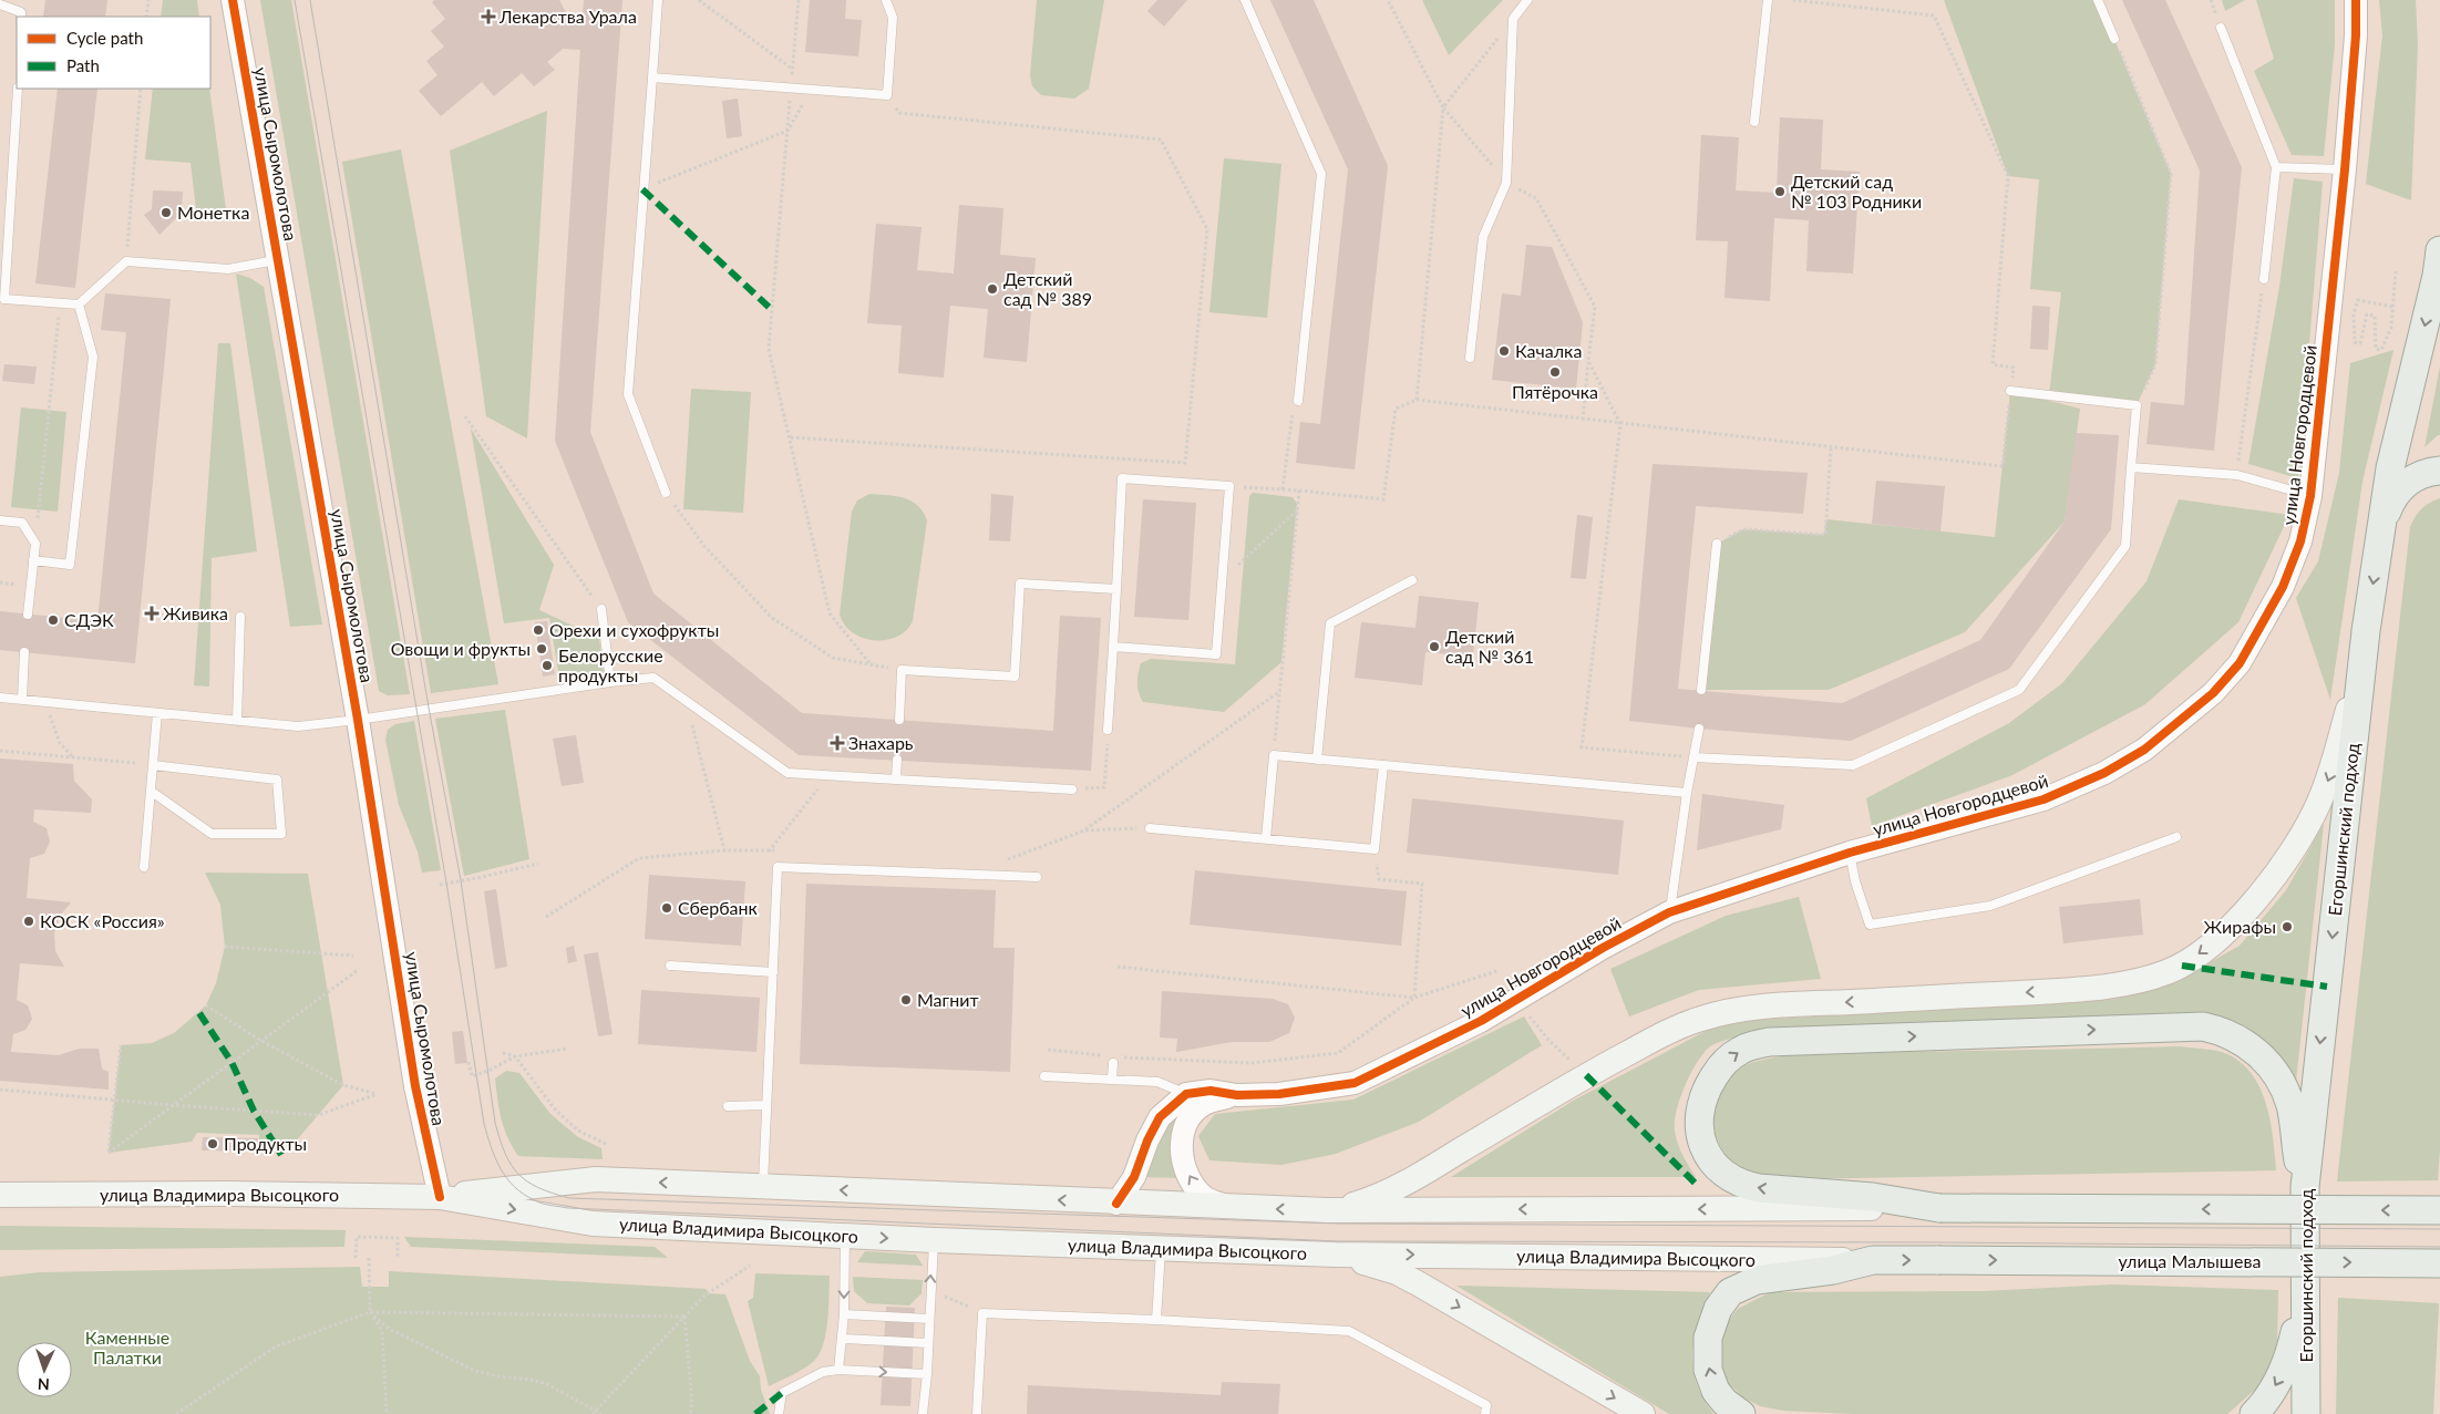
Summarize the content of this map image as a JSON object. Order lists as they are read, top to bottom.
{
  "streets": {
    "main road": ["Егоршинский подход", "улица Владимира Высоцкого", "улица Малышева"],
    "street": ["улица Сыромолотова", "улица Новгородцевой"]
  },
  "crossings": [
    ["улица Сыромолотова", "улица Владимира Высоцкого"],
    ["улица Новгородцевой", "улица Владимира Высоцкого"],
    ["улица Владимира Высоцкого", "улица Малышева"]
  ],
  "one_way": ["Егоршинский подход"],
  "parks": ["Каменные Палатки"],
  "places": {
    "health": ["Лекарства Урала", "Живика", "Знахарь"],
    "other": [
      "Детский сад № 103 Родники",
      "Монетка",
      "Детский сад № 389",
      "Качалка",
      "Пятёрочка",
      "СДЭК",
      "Орехи и сухофрукты",
      "Детский сад № 361",
      "Овощи и фрукты",
      "Белорусские продукты",
      "Сбербанк",
      "КОСК «Россия»",
      "Жирафы",
      "Магнит",
      "Продукты"
    ]
  },
  "legend": ["Cycle path", "Path"],
  "north": "bottom"
}
